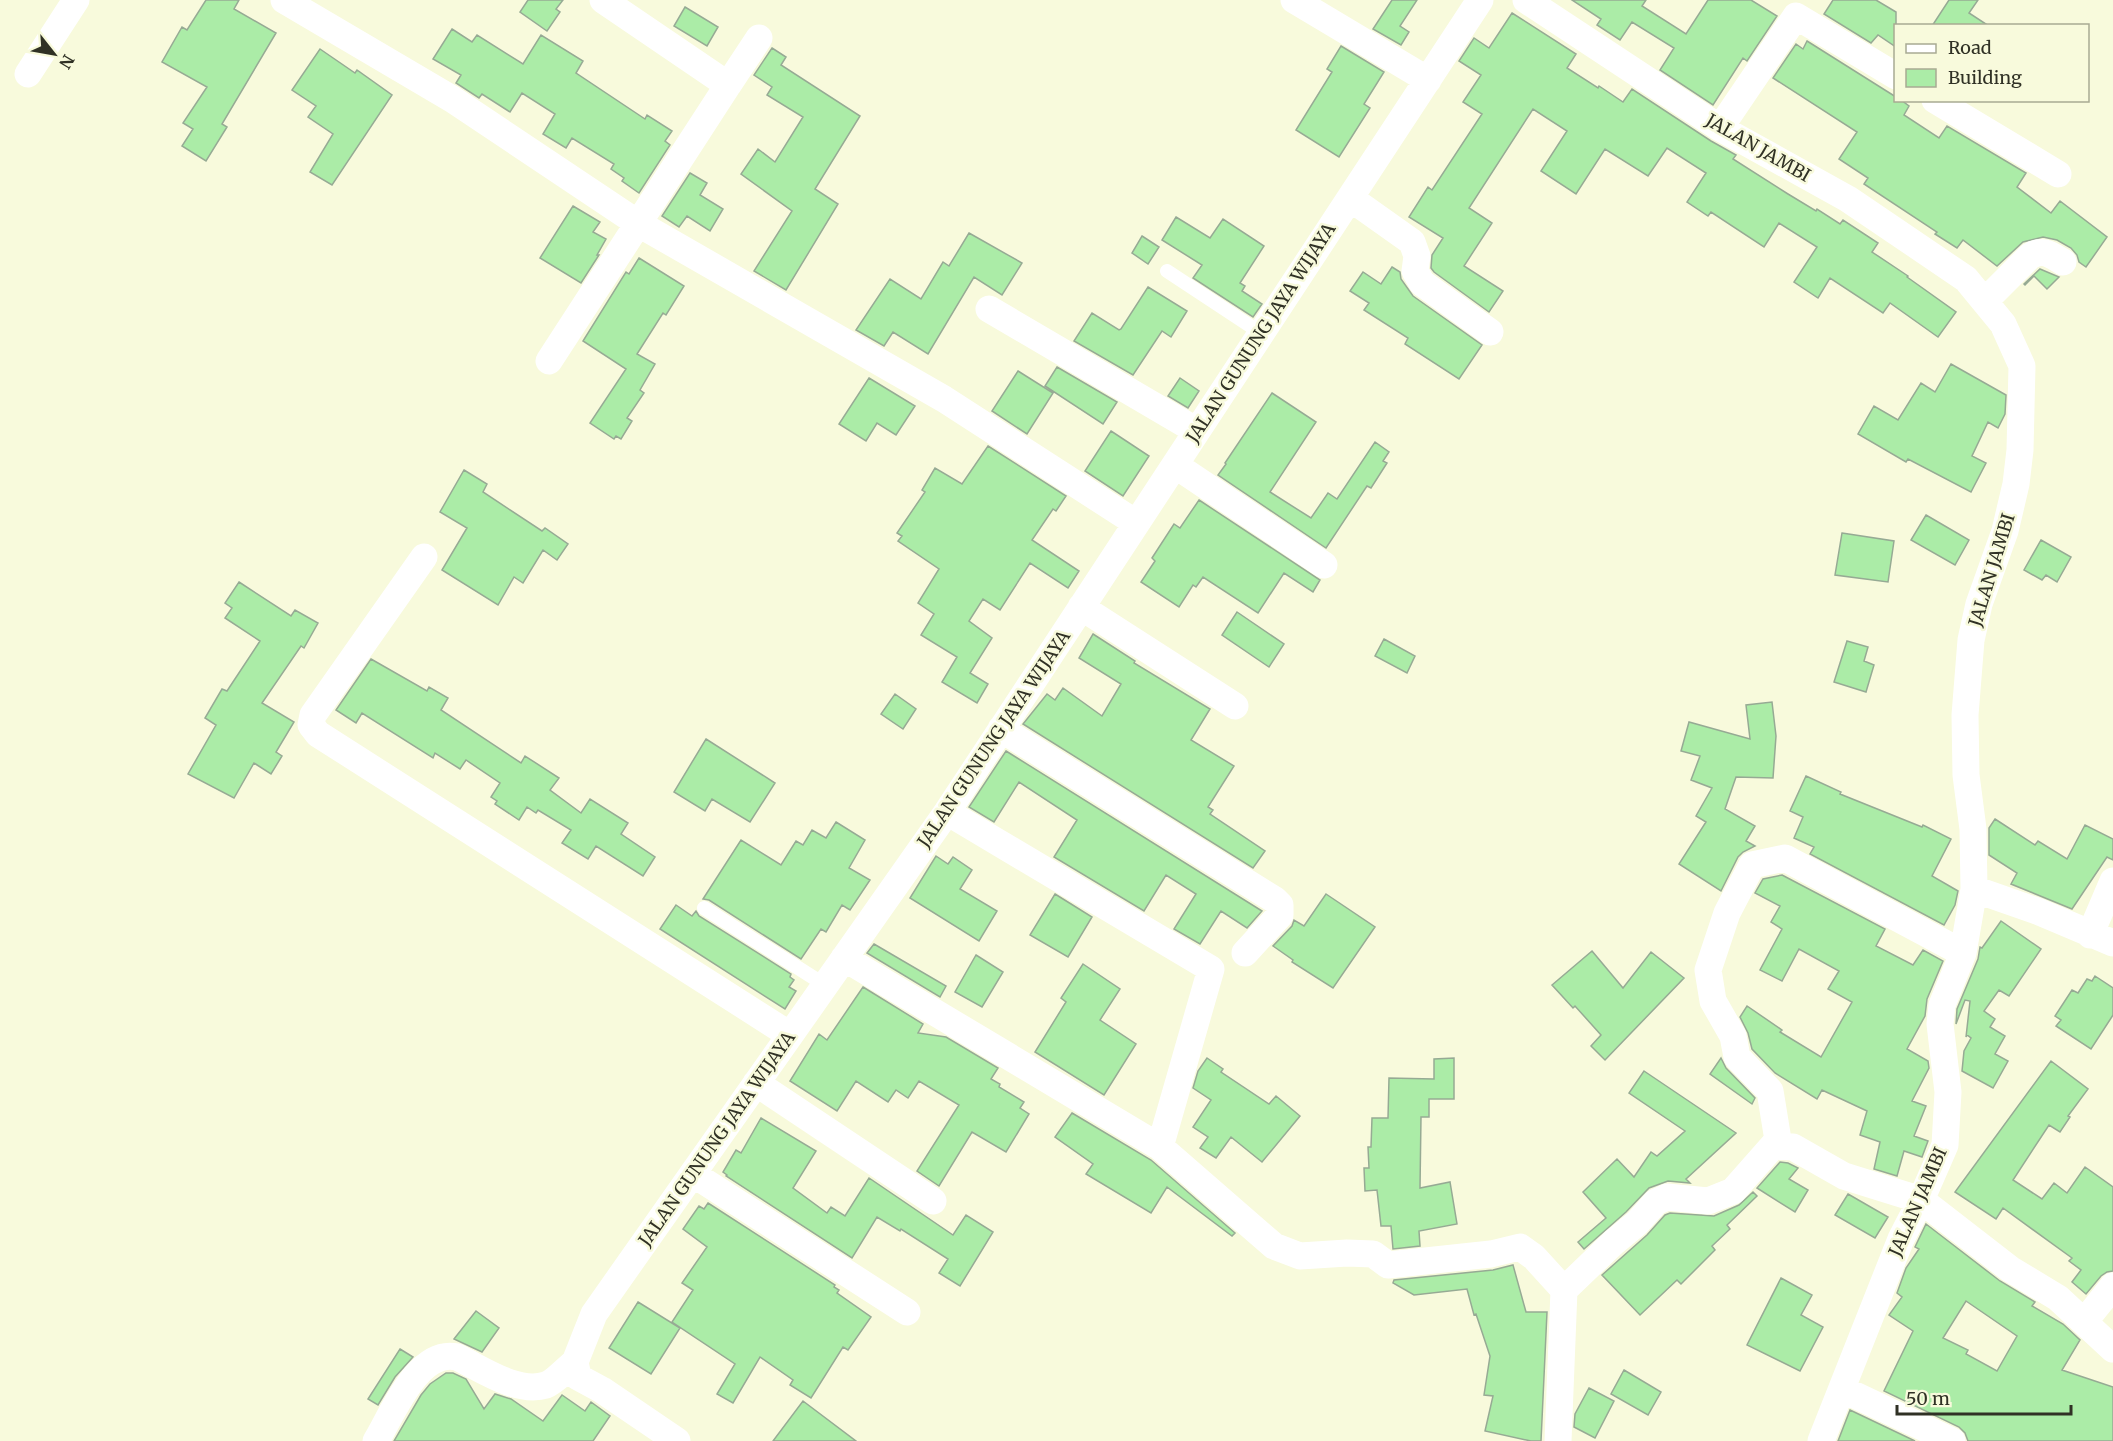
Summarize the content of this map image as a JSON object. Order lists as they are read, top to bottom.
{
  "streets": {
    "street": ["JALAN JAMBI", "JALAN GUNUNG JAYA WIJAYA"]
  },
  "legend": ["Road", "Building"],
  "scale_bar": "50 m",
  "north": "bottom right"
}
